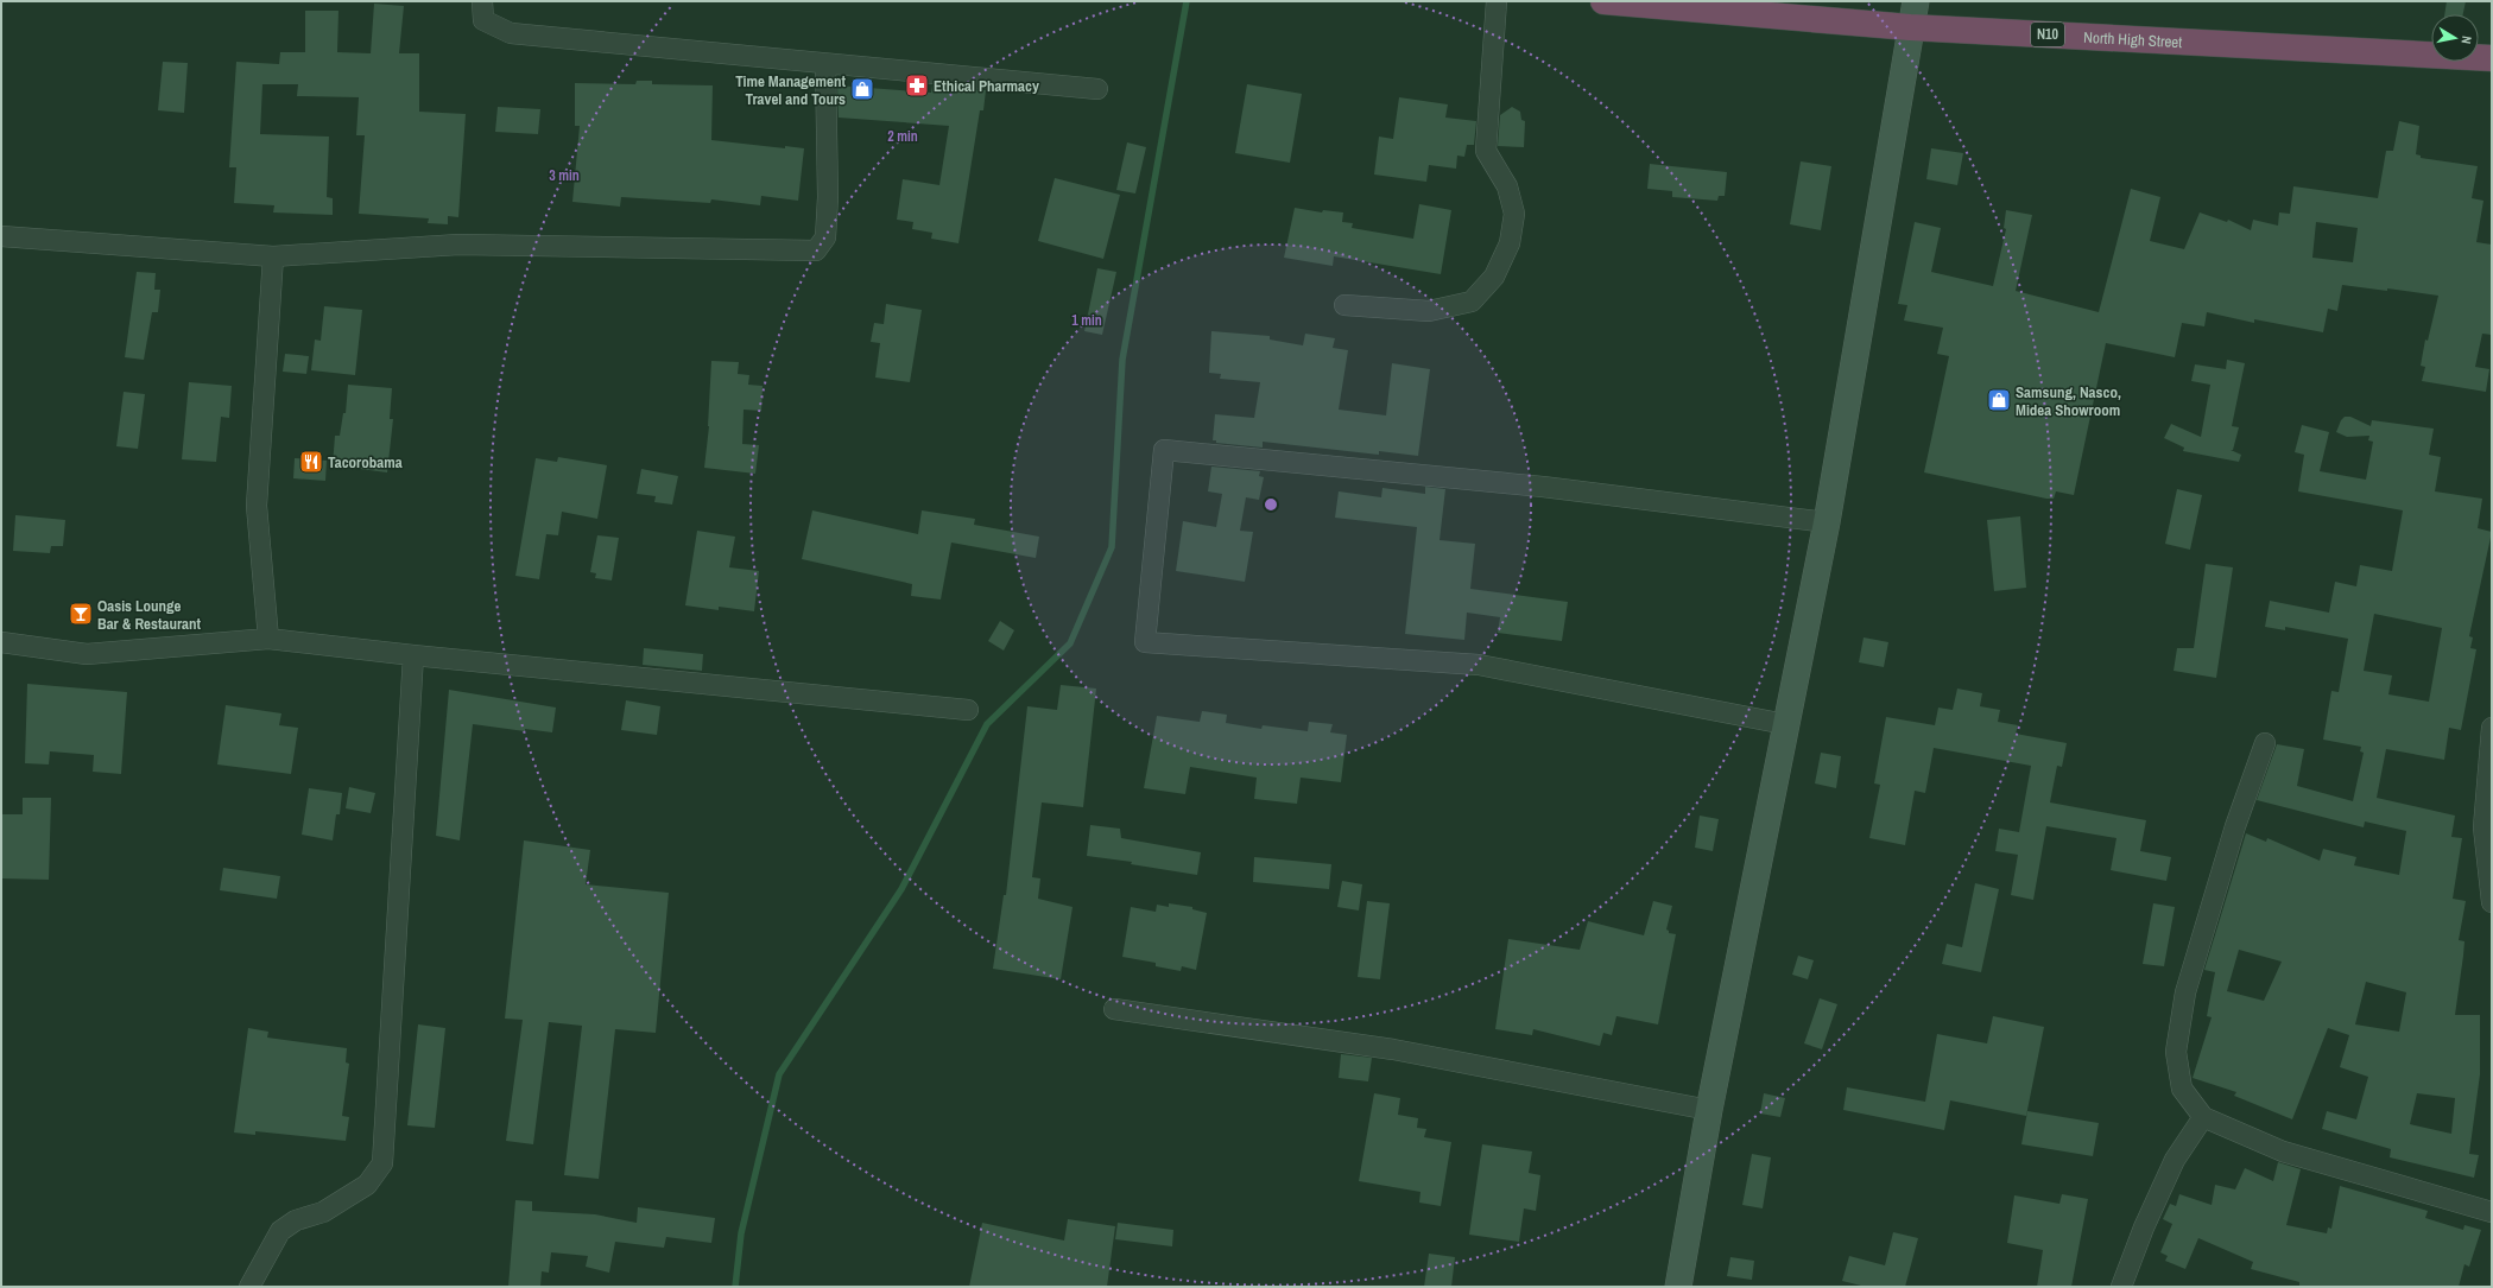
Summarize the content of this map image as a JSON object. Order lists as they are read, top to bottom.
{
  "streets": {
    "highway": ["N10", "North High Street"]
  },
  "places": {
    "pharmacy": ["Ethical Pharmacy"],
    "shop": ["Time Management Travel and Tours", "Samsung, Nasco, Midea Showroom"],
    "restaurant": ["Tacorobama"],
    "bar": ["Oasis Lounge Bar & Restaurant"]
  },
  "north": "right",
  "rings": ["2 min", "3 min", "1 min"]
}
